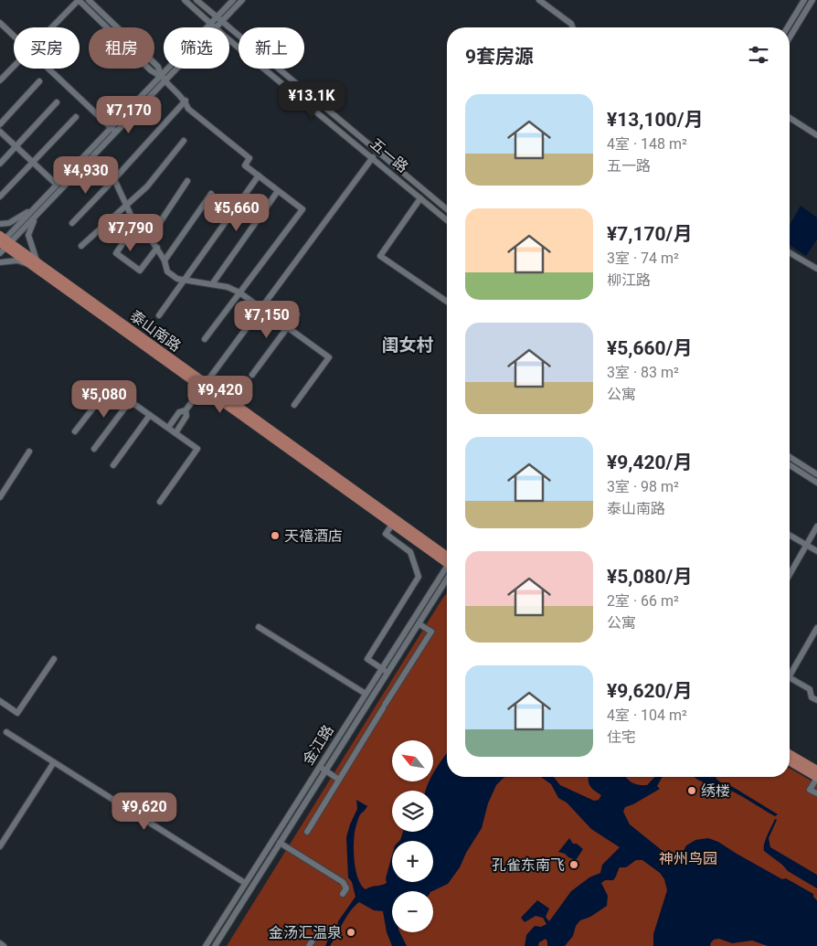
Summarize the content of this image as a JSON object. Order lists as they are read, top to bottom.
{
  "streets": {
    "main road": ["泰山南路"],
    "street": ["五一路", "金江路"]
  },
  "districts": ["闺女村"],
  "parks": ["神州鸟园"],
  "places": [
    "天禧酒店",
    "绣楼",
    "孔雀东南飞",
    "金汤汇温泉"
  ],
  "north": "top left",
  "page": {
    "chip": [
      "买房",
      "租房",
      "筛选",
      "新上"
    ],
    "heading": "9套房源",
    "price": [
      "¥13.1K",
      "¥7,170",
      "¥4,930",
      "¥5,660",
      "¥7,790",
      "¥7,150",
      "¥9,420",
      "¥5,080",
      "¥9,620"
    ],
    "list": [
      {
        "name": "¥13,100/月",
        "note": "4室 · 148 m² · 五一路"
      },
      {
        "name": "¥7,170/月",
        "note": "3室 · 74 m² · 柳江路"
      },
      {
        "name": "¥5,660/月",
        "note": "3室 · 83 m² · 公寓"
      },
      {
        "name": "¥9,420/月",
        "note": "3室 · 98 m² · 泰山南路"
      },
      {
        "name": "¥5,080/月",
        "note": "2室 · 66 m² · 公寓"
      },
      {
        "name": "¥9,620/月",
        "note": "4室 · 104 m² · 住宅"
      }
    ],
    "map_buttons": ["+", "−"]
  }
}
